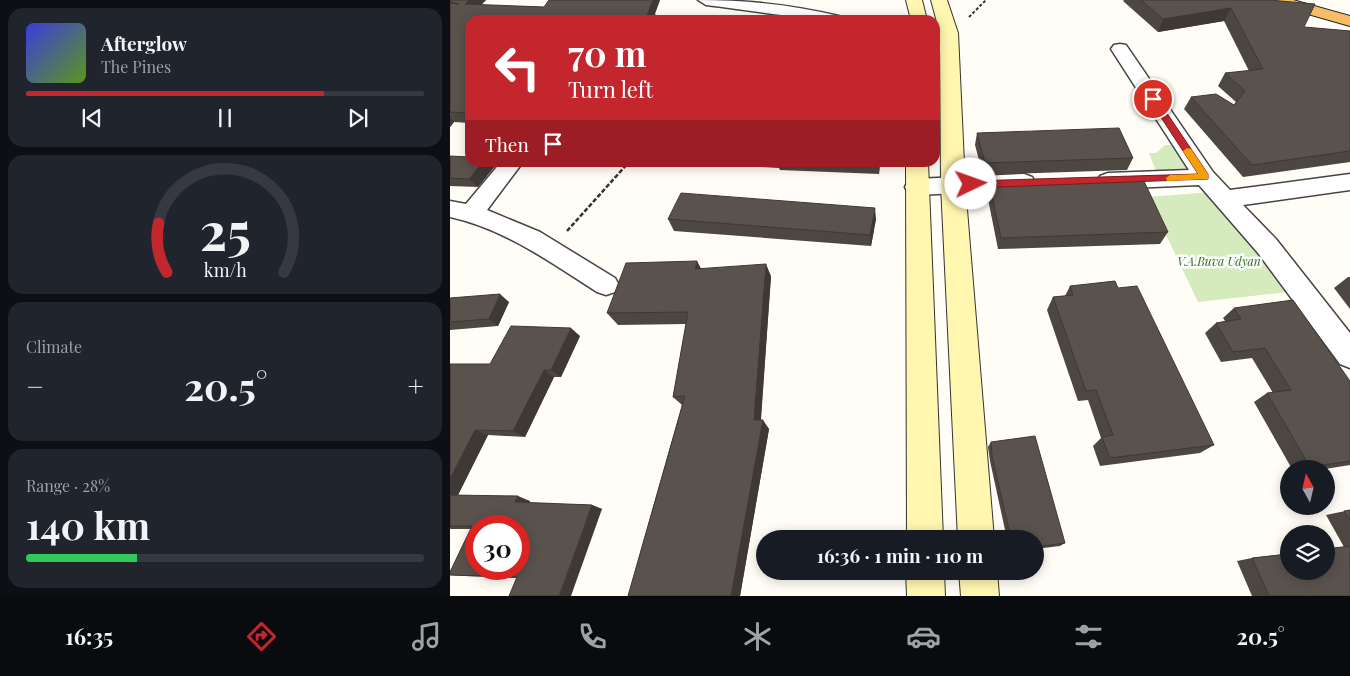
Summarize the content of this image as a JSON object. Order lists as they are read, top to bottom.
{
  "parks": ["V.A.Buva Udyan"],
  "north": "top",
  "page": {
    "turn": ["70 m", "Turn left"],
    "song": ["Afterglow", "The Pines"],
    "then": "Then",
    "tile": [
      "Climate",
      ["Range · 28%", "140 km"]
    ],
    "heat": ["−", "20.5°", "+"],
    "limit": "30",
    "trip": "16:36 · 1 min · 110 m",
    "tabs": ["16:35", "20.5°"],
    "gauge": ["25", "km/h"]
  }
}
